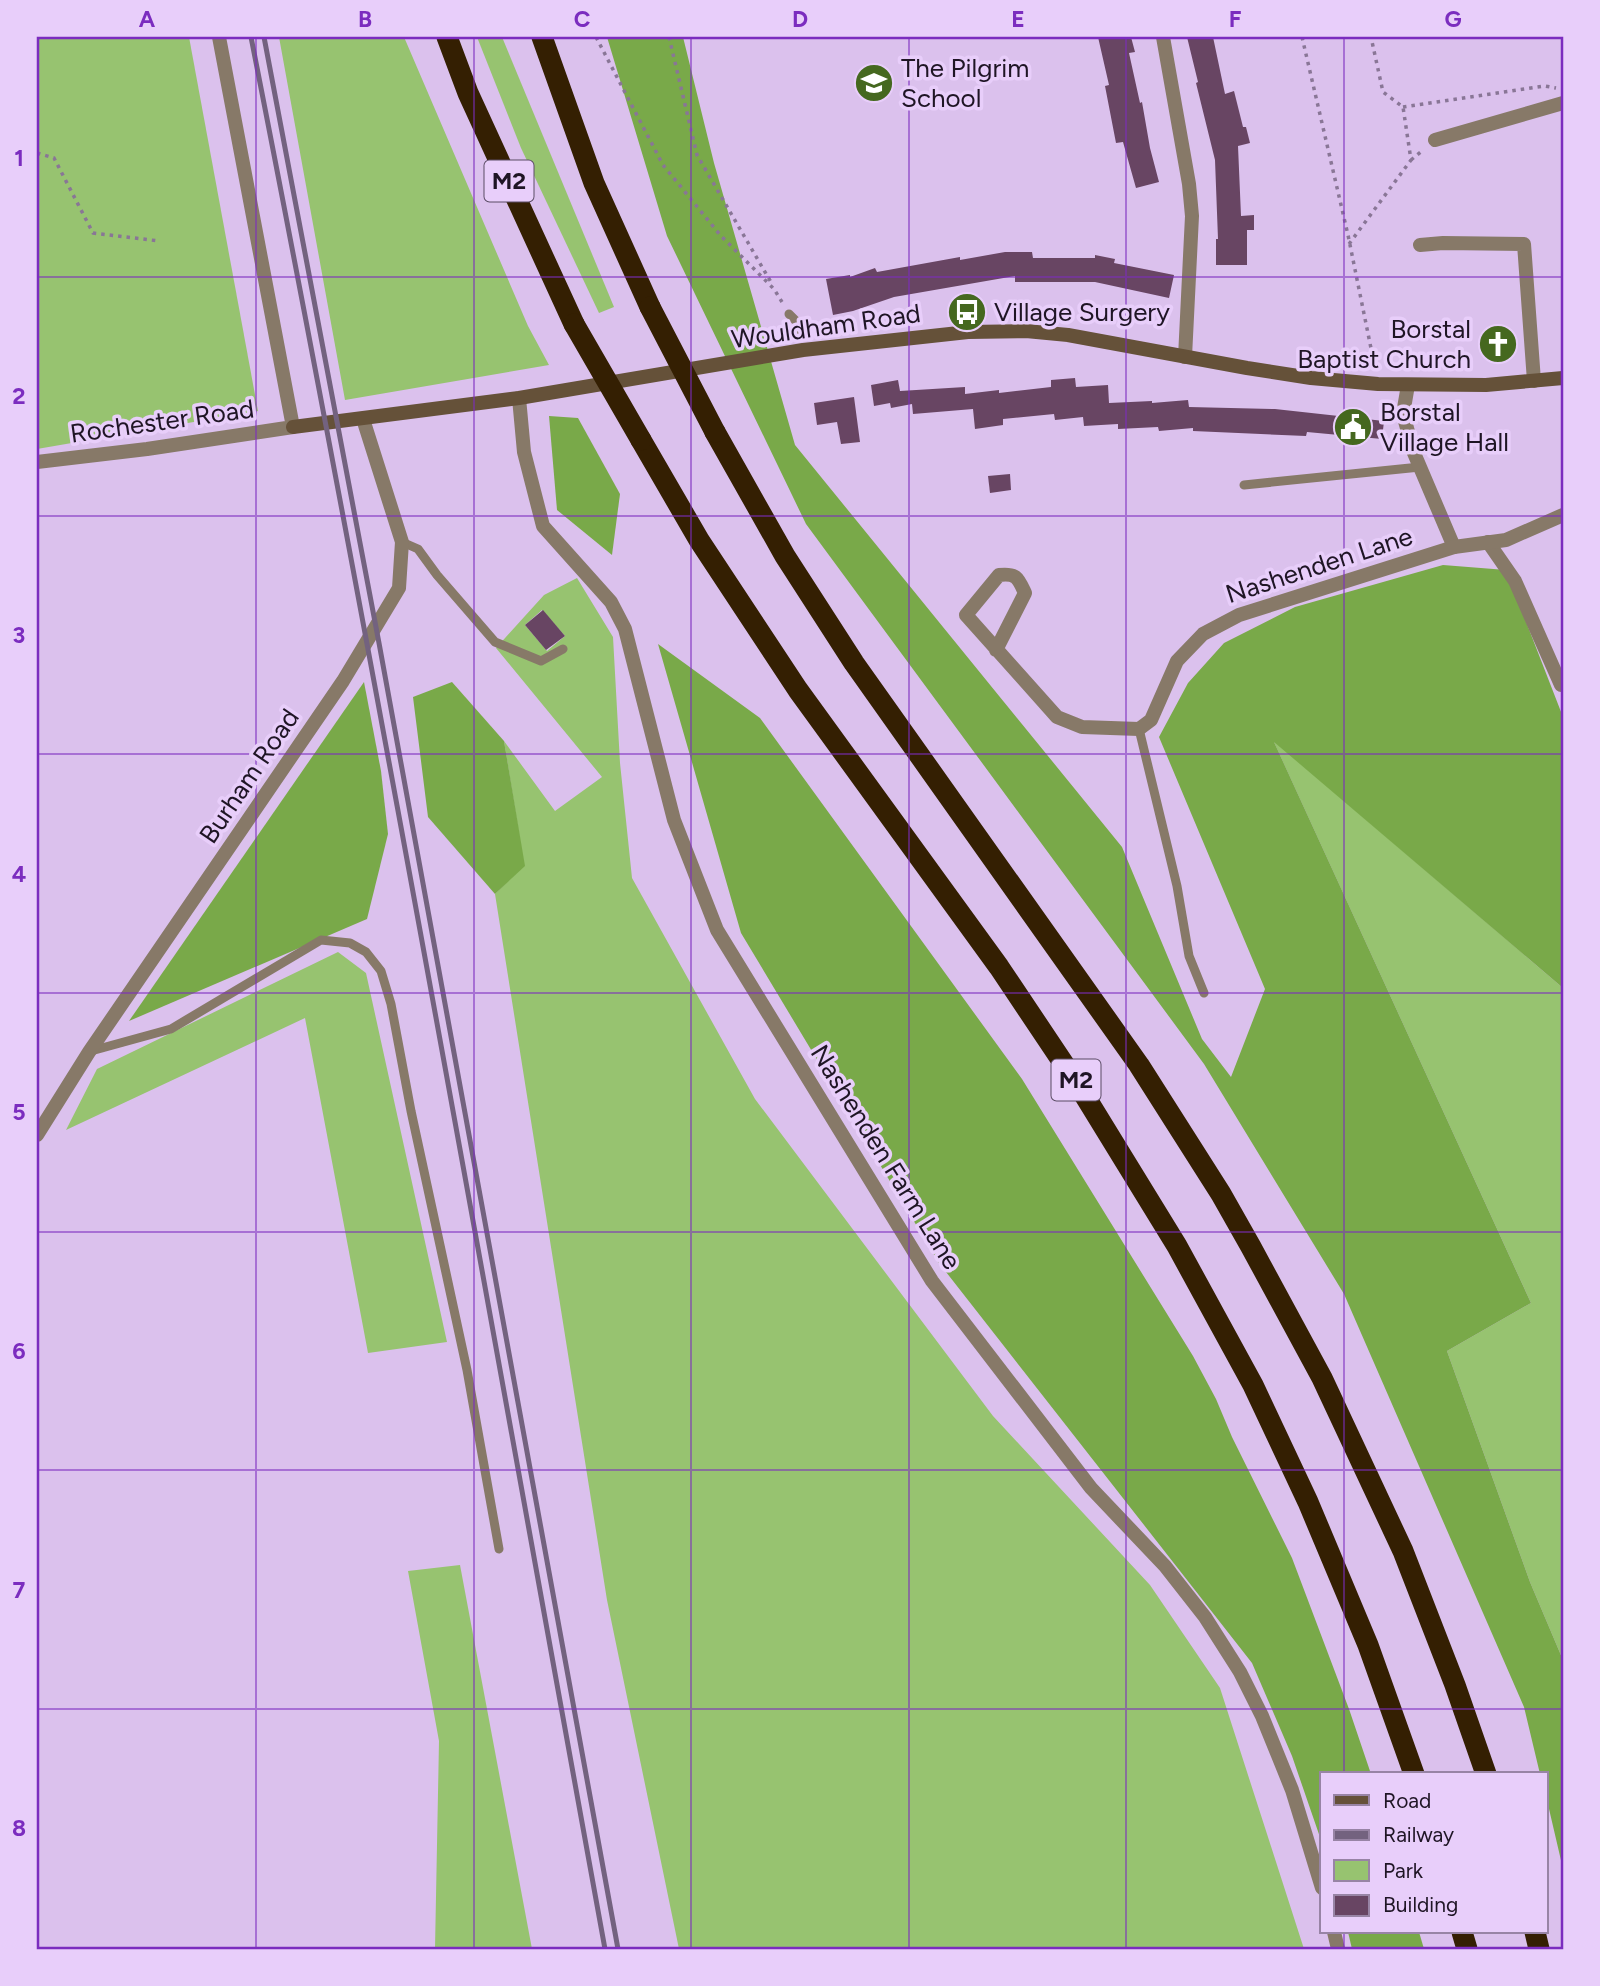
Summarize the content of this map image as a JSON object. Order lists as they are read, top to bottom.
{
  "streets": {
    "highway": ["M2"],
    "street": [
      "Wouldham Road",
      "Rochester Road",
      "Nashenden Lane",
      "Burham Road",
      "Nashenden Farm Lane"
    ]
  },
  "crossings": [
    ["Wouldham Road", "Rochester Road"],
    ["Wouldham Road", "Burham Road"],
    ["Wouldham Road", "Nashenden Farm Lane"]
  ],
  "places": {
    "school or university": ["The Pilgrim School"],
    "bus stop": ["Village Surgery"],
    "church": ["Borstal Baptist Church"],
    "public building": ["Borstal Village Hall"]
  },
  "legend": [
    "Road",
    "Railway",
    "Park",
    "Building"
  ],
  "grid": {
    "columns": [
      "A",
      "B",
      "C",
      "D",
      "E",
      "F",
      "G"
    ],
    "rows": [
      "1",
      "2",
      "3",
      "4",
      "5",
      "6",
      "7",
      "8"
    ]
  }
}
